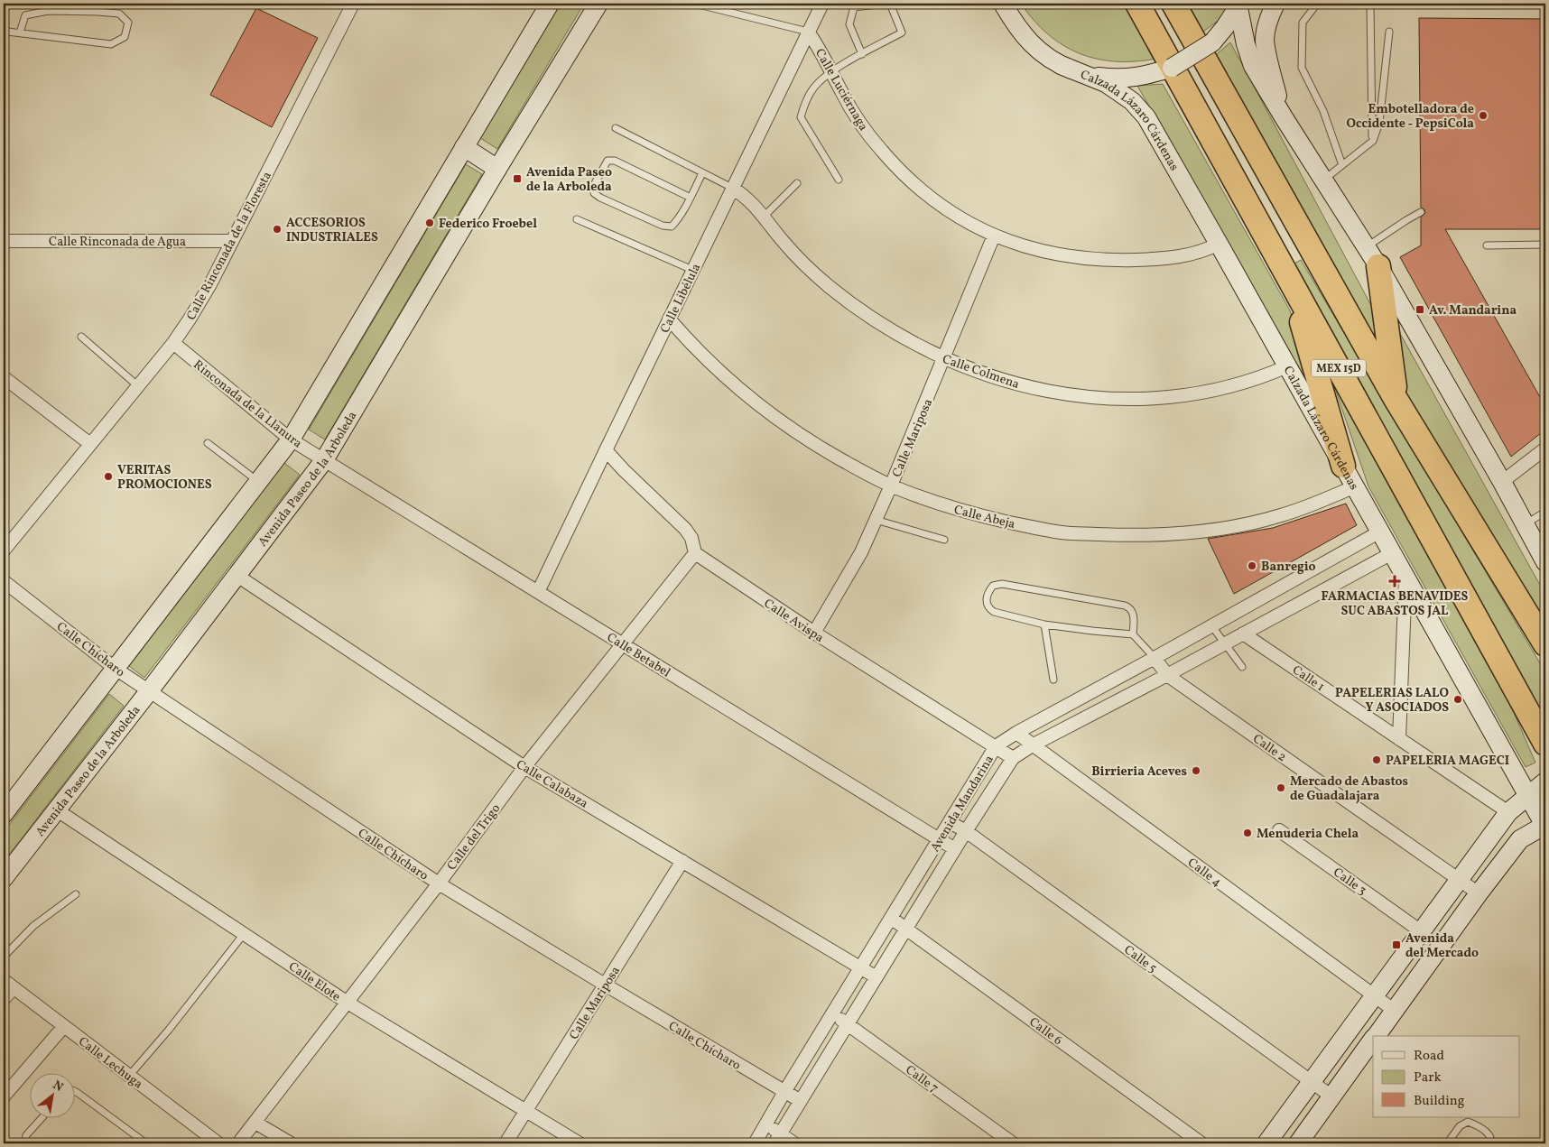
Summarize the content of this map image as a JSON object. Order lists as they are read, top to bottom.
{
  "streets": {
    "highway": ["MEX 15D"],
    "street": [
      "Calle Luciérnaga",
      "Calzada Lázaro Cárdenas",
      "Calle Rinconada de Agua",
      "Calle Rinconada de la Floresta",
      "Calle Libélula",
      "Calle Colmena",
      "Rinconada de la Llanura",
      "Calle Mariposa",
      "Avenida Paseo de la Arboleda",
      "Calle Abeja",
      "Calle Avispa",
      "Calle Chícharo",
      "Calle Betabel",
      "Calle 1",
      "Calle 2",
      "Calle Calabaza",
      "Avenida Mandarina",
      "Calle del Trigo",
      "Calle 4",
      "Calle 3",
      "Calle 5",
      "Calle Elote",
      "Calle 6",
      "Calle Lechuga",
      "Calle 7"
    ]
  },
  "crossings": [
    ["Calle Luciérnaga", "Calzada Lázaro Cárdenas"],
    ["Calle Luciérnaga", "Calle Libélula"],
    ["Calle Luciérnaga", "Calle Mariposa"],
    ["Calzada Lázaro Cárdenas", "Calle Colmena"],
    ["Calzada Lázaro Cárdenas", "Calle Abeja"],
    ["Calzada Lázaro Cárdenas", "Avenida Mandarina"],
    ["Calle Rinconada de Agua", "Calle Rinconada de la Floresta"],
    ["Calle Rinconada de la Floresta", "Rinconada de la Llanura"],
    ["Calle Libélula", "Calle Colmena"],
    ["Calle Libélula", "Calle Abeja"],
    ["Calle Libélula", "Calle Betabel"],
    ["Calle Colmena", "Calle Mariposa"],
    ["Rinconada de la Llanura", "Avenida Paseo de la Arboleda"],
    ["Rinconada de la Llanura", "Calle Betabel"],
    ["Calle Mariposa", "Calle Abeja"],
    ["Calle Mariposa", "Calle Avispa"],
    ["Calle Mariposa", "Calle Chícharo"],
    ["Calle Mariposa", "Calle Calabaza"],
    ["Calle Mariposa", "Calle Elote"],
    ["Avenida Paseo de la Arboleda", "Calle Chícharo"],
    ["Avenida Paseo de la Arboleda", "Calle Betabel"],
    ["Avenida Paseo de la Arboleda", "Calle Calabaza"],
    ["Avenida Paseo de la Arboleda", "Calle Elote"],
    ["Calle Avispa", "Avenida Mandarina"],
    ["Calle Avispa", "Calle del Trigo"],
    ["Calle Chícharo", "Avenida Mandarina"],
    ["Calle Chícharo", "Calle del Trigo"],
    ["Calle Betabel", "Avenida Mandarina"],
    ["Calle Betabel", "Calle del Trigo"],
    ["Calle 1", "Avenida Mandarina"],
    ["Calle 2", "Avenida Mandarina"],
    ["Calle Calabaza", "Avenida Mandarina"],
    ["Calle Calabaza", "Calle del Trigo"],
    ["Avenida Mandarina", "Calle 4"],
    ["Avenida Mandarina", "Calle 5"],
    ["Avenida Mandarina", "Calle 6"],
    ["Avenida Mandarina", "Calle 7"],
    ["Calle del Trigo", "Calle Elote"]
  ],
  "places": {
    "other": [
      "Embotelladora de Occidente - PepsiCola",
      "Federico Froebel",
      "ACCESORIOS INDUSTRIALES",
      "VERITAS PROMOCIONES",
      "Banregio",
      "PAPELERIAS LALO Y ASOCIADOS",
      "PAPELERIA MAGECI",
      "Birrieria Aceves",
      "Mercado de Abastos de Guadalajara",
      "Menuderia Chela"
    ],
    "transit": ["Avenida Paseo de la Arboleda", "Av. Mandarina", "Avenida del Mercado"],
    "health": ["FARMACIAS BENAVIDES SUC ABASTOS JAL"]
  },
  "legend": ["Road", "Park", "Building"],
  "north": "top right"
}
